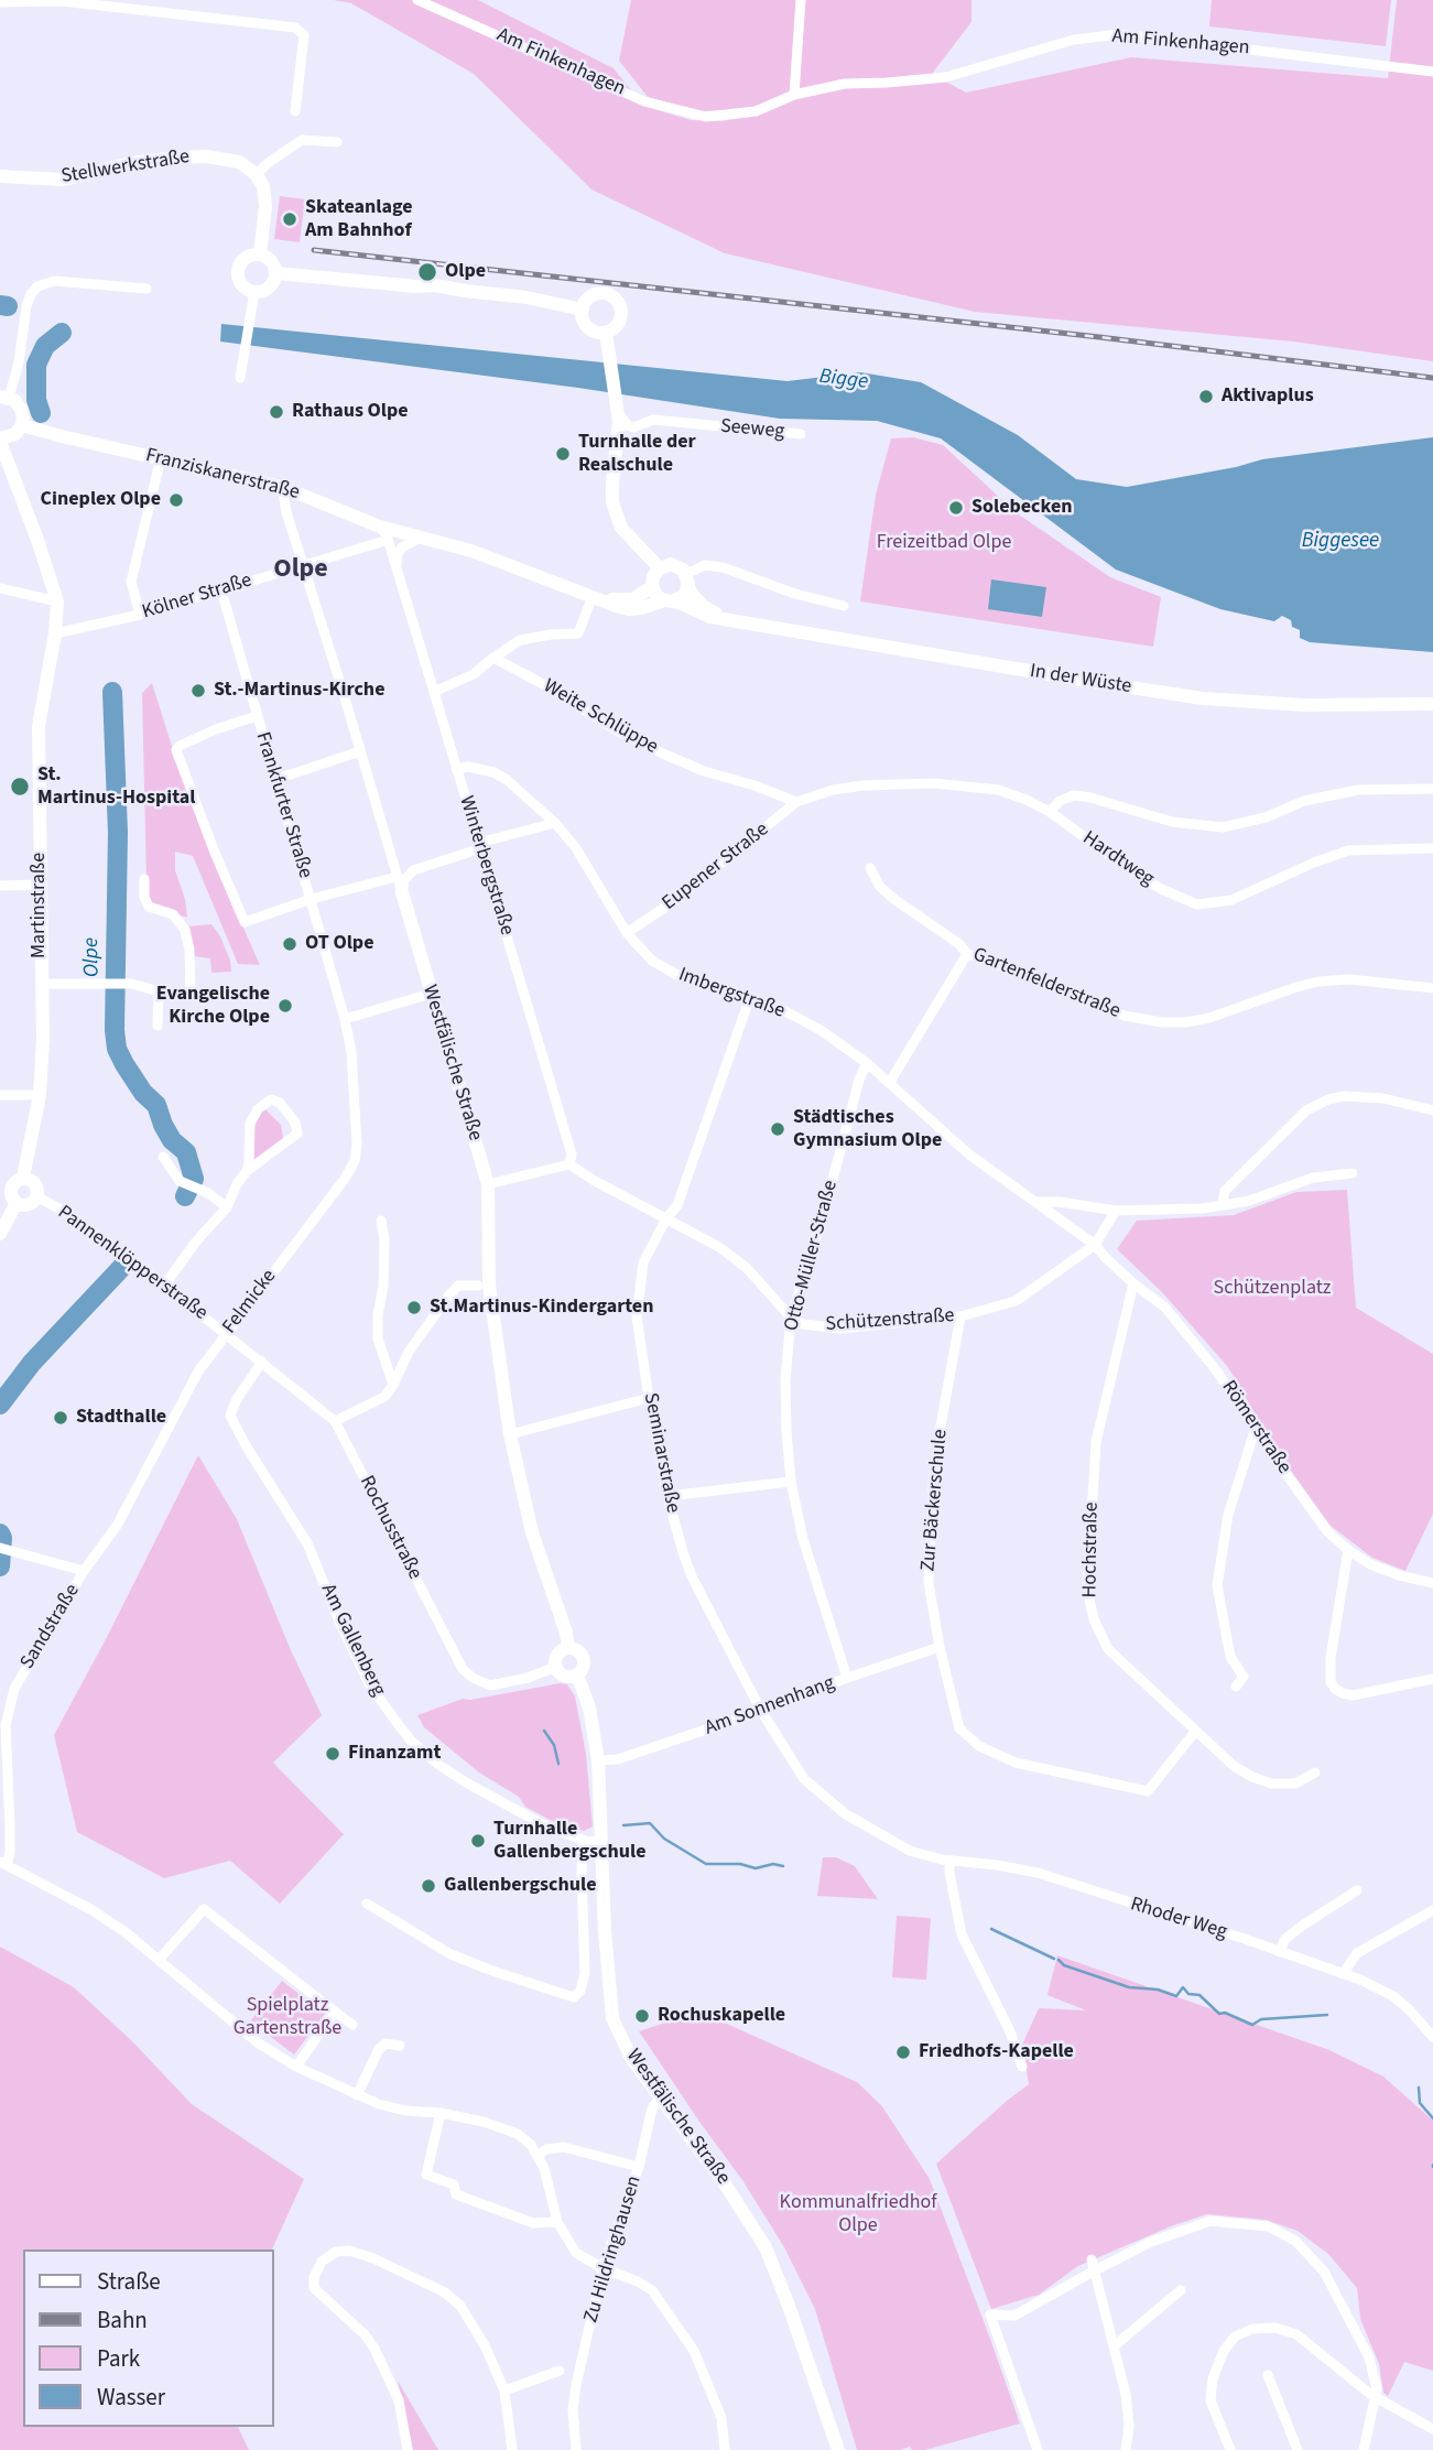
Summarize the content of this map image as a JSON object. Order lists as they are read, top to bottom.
{
  "streets": {
    "street": [
      "Am Finkenhagen",
      "Stellwerkstraße",
      "Seeweg",
      "Franziskanerstraße",
      "Kölner Straße",
      "In der Wüste",
      "Weite Schlüppe",
      "Frankfurter Straße",
      "Hardtweg",
      "Winterbergstraße",
      "Eupener Straße",
      "Martinstraße",
      "Gartenfelderstraße",
      "Imbergstraße",
      "Westfälische Straße",
      "Otto-Müller-Straße",
      "Pannenklöpperstraße",
      "Felmicke",
      "Schützenstraße",
      "Römerstraße",
      "Seminarstraße",
      "Zur Bäckerschule",
      "Rochusstraße",
      "Hochstraße",
      "Sandstraße",
      "Am Gallenberg",
      "Am Sonnenhang",
      "Rhoder Weg",
      "Zu Hildringhausen"
    ]
  },
  "crossings": [
    ["Franziskanerstraße", "Winterbergstraße"],
    ["Franziskanerstraße", "Westfälische Straße"],
    ["Kölner Straße", "Frankfurter Straße"],
    ["Kölner Straße", "Martinstraße"],
    ["Kölner Straße", "Westfälische Straße"],
    ["Weite Schlüppe", "Hardtweg"],
    ["Weite Schlüppe", "Eupener Straße"],
    ["Frankfurter Straße", "Felmicke"],
    ["Hardtweg", "Eupener Straße"],
    ["Winterbergstraße", "Imbergstraße"],
    ["Eupener Straße", "Imbergstraße"],
    ["Martinstraße", "Pannenklöpperstraße"],
    ["Imbergstraße", "Otto-Müller-Straße"],
    ["Imbergstraße", "Schützenstraße"],
    ["Imbergstraße", "Römerstraße"],
    ["Imbergstraße", "Seminarstraße"],
    ["Westfälische Straße", "Rochusstraße"],
    ["Westfälische Straße", "Am Gallenberg"],
    ["Westfälische Straße", "Am Sonnenhang"],
    ["Westfälische Straße", "Zu Hildringhausen"],
    ["Otto-Müller-Straße", "Schützenstraße"],
    ["Otto-Müller-Straße", "Am Sonnenhang"],
    ["Pannenklöpperstraße", "Felmicke"],
    ["Pannenklöpperstraße", "Rochusstraße"],
    ["Felmicke", "Rochusstraße"],
    ["Felmicke", "Sandstraße"],
    ["Schützenstraße", "Römerstraße"],
    ["Schützenstraße", "Zur Bäckerschule"],
    ["Römerstraße", "Hochstraße"],
    ["Seminarstraße", "Am Sonnenhang"],
    ["Seminarstraße", "Rhoder Weg"],
    ["Zur Bäckerschule", "Hochstraße"],
    ["Zur Bäckerschule", "Am Sonnenhang"],
    ["Rochusstraße", "Am Gallenberg"]
  ],
  "districts": ["Olpe"],
  "water": ["Bigge", "Biggesee", "Olpe"],
  "parks": [
    "Freizeitbad Olpe",
    "Schützenplatz",
    "Spielplatz Gartenstraße",
    "Kommunalfriedhof Olpe"
  ],
  "places": [
    "Skateanlage Am Bahnhof",
    "Olpe",
    "Aktivaplus",
    "Rathaus Olpe",
    "Turnhalle der Realschule",
    "Cineplex Olpe",
    "Solebecken",
    "St.-Martinus-Kirche",
    "St. Martinus-Hospital",
    "OT Olpe",
    "Evangelische Kirche Olpe",
    "Städtisches Gymnasium Olpe",
    "St.Martinus-Kindergarten",
    "Stadthalle",
    "Finanzamt",
    "Turnhalle Gallenbergschule",
    "Gallenbergschule",
    "Rochuskapelle",
    "Friedhofs-Kapelle"
  ],
  "legend": [
    "Straße",
    "Bahn",
    "Park",
    "Wasser"
  ]
}
